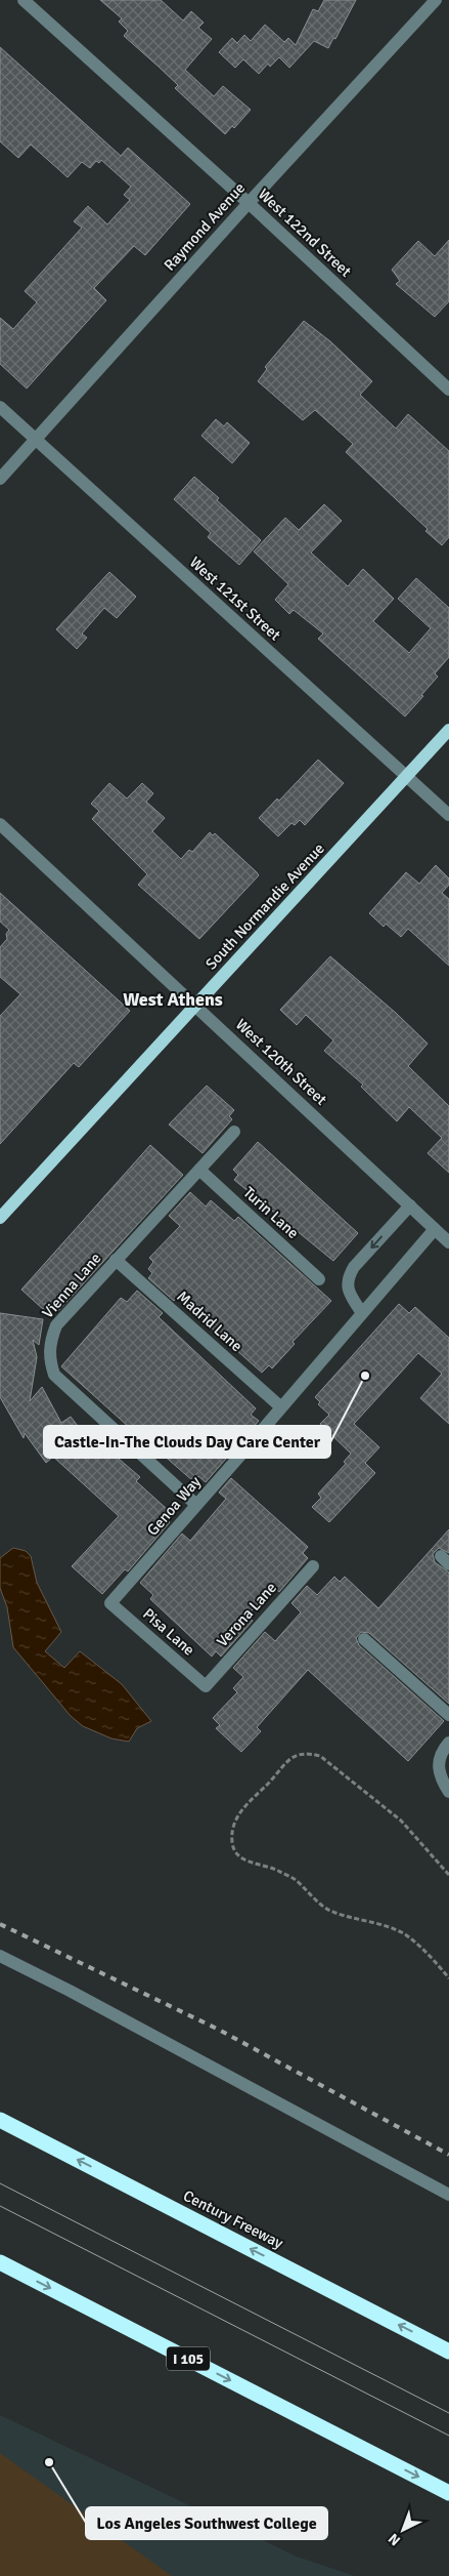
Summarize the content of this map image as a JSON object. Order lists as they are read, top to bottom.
{
  "streets": {
    "highway": ["Century Freeway", "I 105"],
    "main road": ["South Normandie Avenue"],
    "street": [
      "Raymond Avenue",
      "West 122nd Street",
      "West 121st Street",
      "West 120th Street",
      "Turin Lane",
      "Vienna Lane",
      "Madrid Lane",
      "Genoa Way",
      "Verona Lane",
      "Pisa Lane"
    ]
  },
  "crossings": [
    ["Raymond Avenue", "West 122nd Street"],
    ["Raymond Avenue", "West 121st Street"],
    ["West 121st Street", "South Normandie Avenue"],
    ["South Normandie Avenue", "West 120th Street"],
    ["West 120th Street", "Genoa Way"],
    ["Turin Lane", "Vienna Lane"],
    ["Vienna Lane", "Madrid Lane"],
    ["Vienna Lane", "Genoa Way"],
    ["Madrid Lane", "Genoa Way"],
    ["Genoa Way", "Pisa Lane"],
    ["Verona Lane", "Pisa Lane"]
  ],
  "districts": ["West Athens"],
  "places": ["Castle-In-The Clouds Day Care Center", "Los Angeles Southwest College"],
  "north": "bottom left"
}
